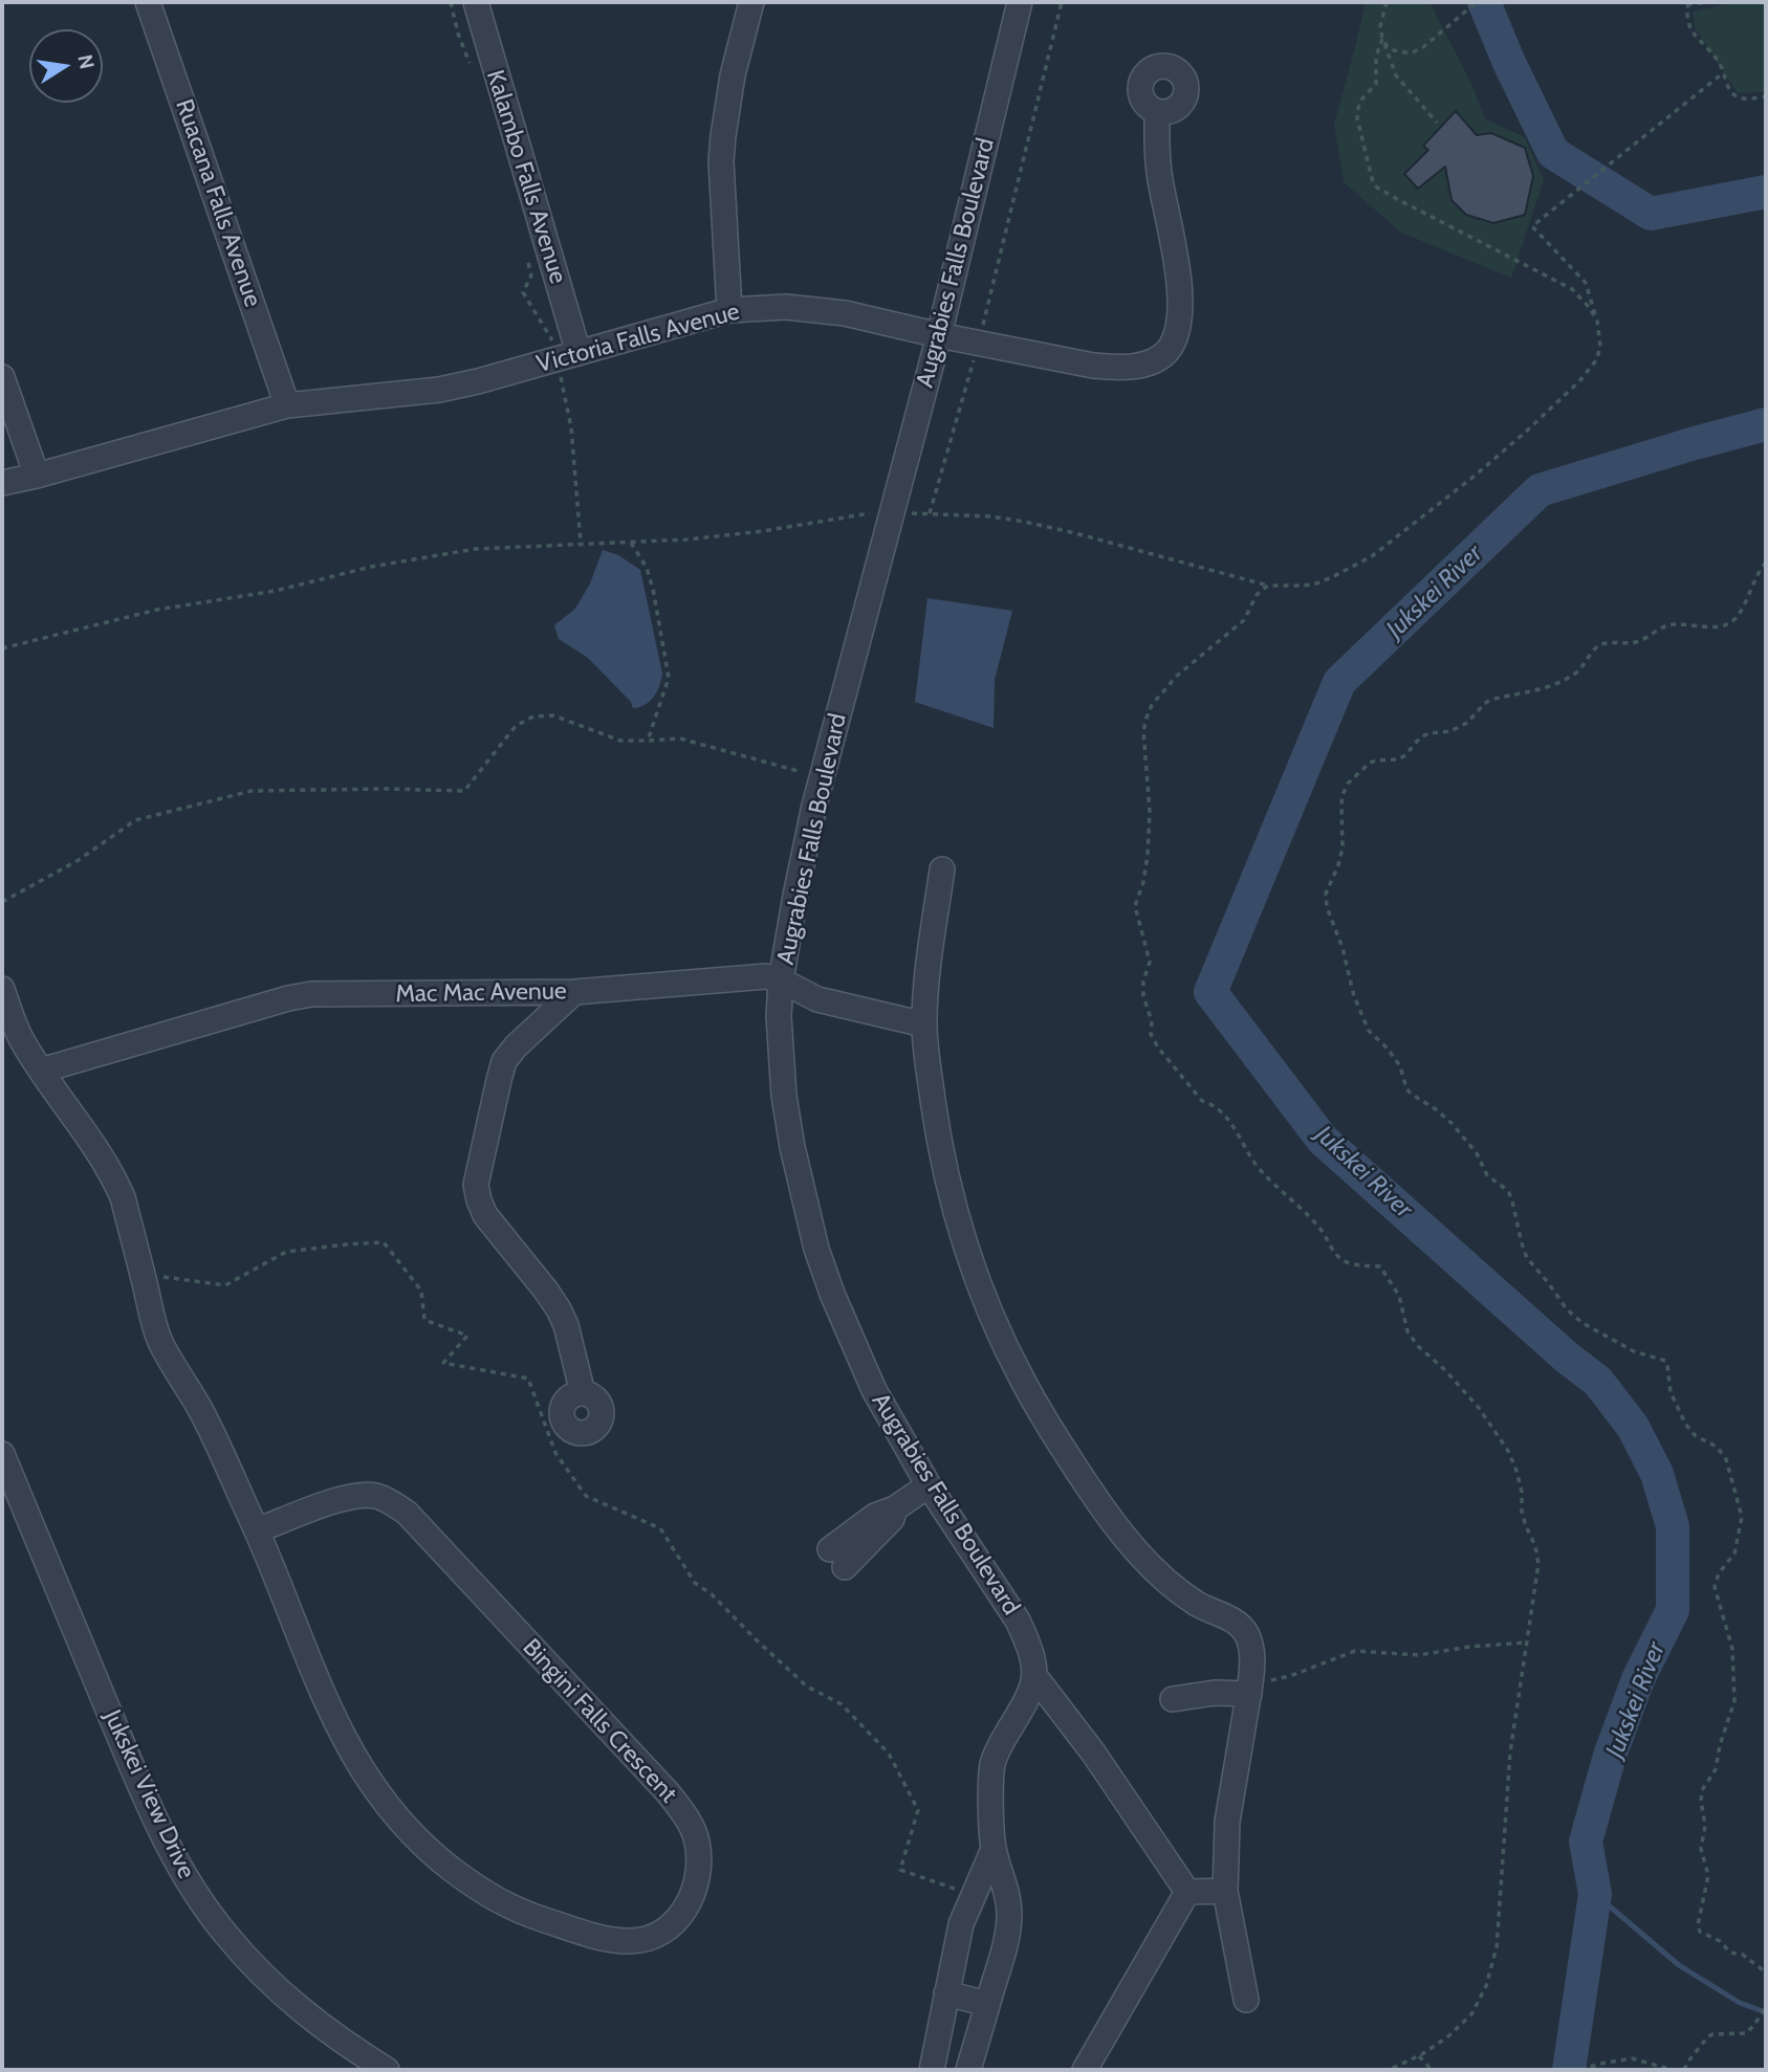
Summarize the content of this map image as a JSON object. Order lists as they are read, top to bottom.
{
  "streets": {
    "street": [
      "Kalambo Falls Avenue",
      "Ruacana Falls Avenue",
      "Augrabies Falls Boulevard",
      "Victoria Falls Avenue",
      "Mac Mac Avenue",
      "Bingini Falls Crescent",
      "Jukskei View Drive"
    ]
  },
  "crossings": [
    ["Kalambo Falls Avenue", "Victoria Falls Avenue"],
    ["Ruacana Falls Avenue", "Victoria Falls Avenue"],
    ["Augrabies Falls Boulevard", "Victoria Falls Avenue"],
    ["Augrabies Falls Boulevard", "Mac Mac Avenue"],
    ["Mac Mac Avenue", "Bingini Falls Crescent"]
  ],
  "water": ["Jukskei River"],
  "north": "right"
}
